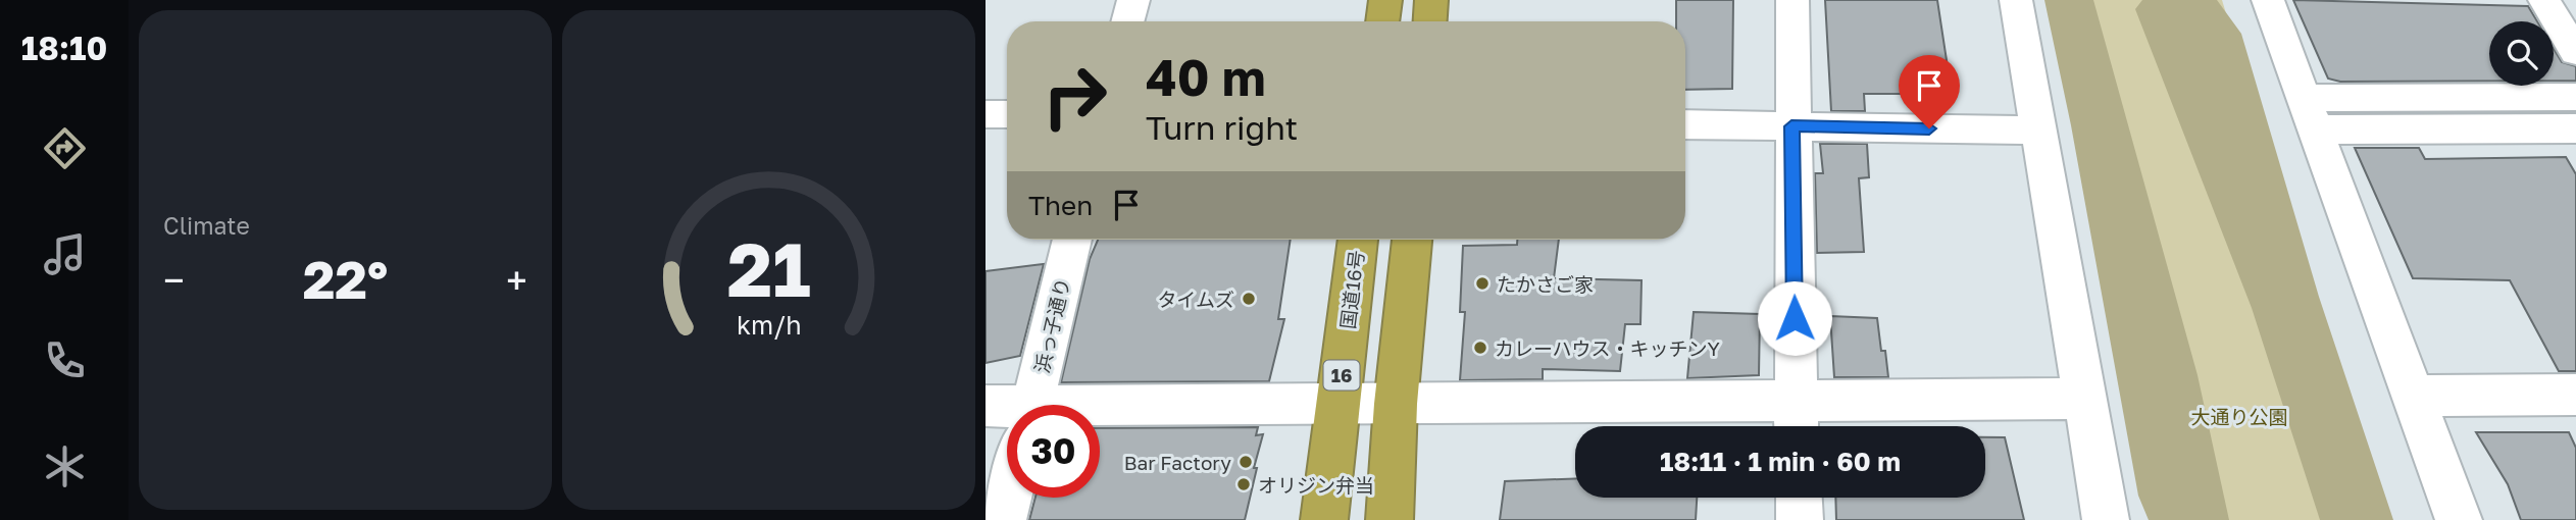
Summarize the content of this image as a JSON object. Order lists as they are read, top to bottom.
{
  "streets": {
    "highway": ["国道16号", "16"],
    "street": ["浜っ子通り"]
  },
  "parks": ["大通り公園"],
  "places": [
    "たかさご家",
    "タイムズ",
    "カレーハウス・キッチンY",
    "Bar Factory",
    "オリジン弁当"
  ],
  "page": {
    "tabs": "18:10",
    "tile": "Climate",
    "turn": ["40 m", "Turn right"],
    "then": "Then",
    "heat": ["−", "22°", "+"],
    "limit": "30",
    "trip": "18:11 · 1 min · 60 m",
    "gauge": ["21", "km/h"]
  }
}
